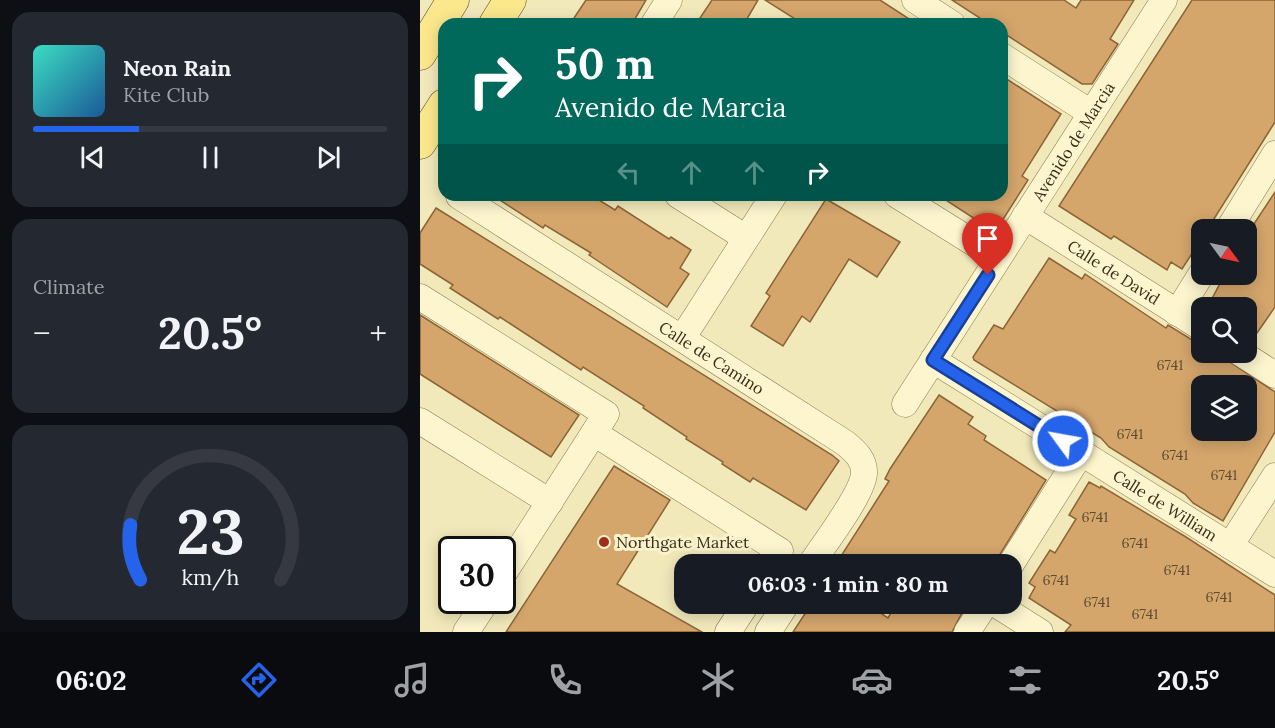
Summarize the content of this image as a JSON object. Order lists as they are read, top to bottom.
{
  "streets": {
    "street": [
      "Avenido de Marcia",
      "Calle de David",
      "Calle de Camino",
      "Calle de William"
    ]
  },
  "crossings": [
    ["Avenido de Marcia", "Calle de David"],
    ["Avenido de Marcia", "Calle de William"]
  ],
  "places": ["Northgate Market"],
  "house_numbers": [
    "6741",
    "6741",
    "6741",
    "6741",
    "6741",
    "6741",
    "6741",
    "6741",
    "6741",
    "6741",
    "6741"
  ],
  "north": "bottom right",
  "page": {
    "turn": ["50 m", "Avenido de Marcia"],
    "song": ["Neon Rain", "Kite Club"],
    "tile": "Climate",
    "heat": ["−", "20.5°", "+"],
    "limit": "30",
    "trip": "06:03 · 1 min · 80 m",
    "tabs": ["06:02", "20.5°"],
    "gauge": ["23", "km/h"]
  }
}
